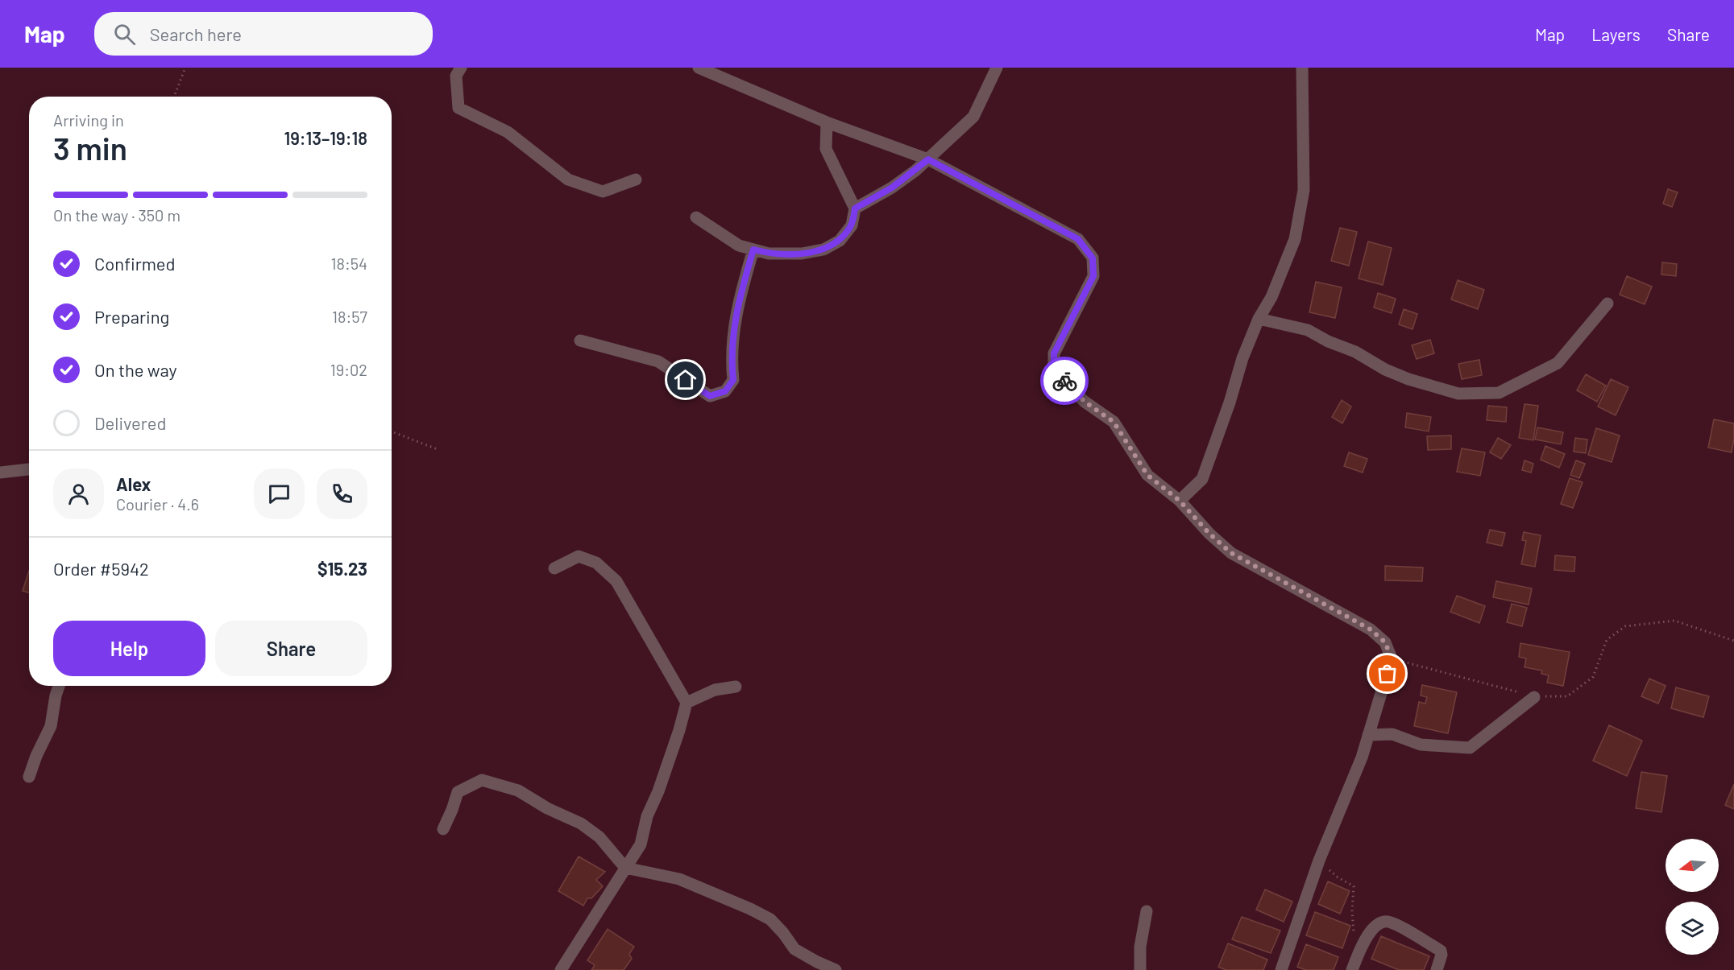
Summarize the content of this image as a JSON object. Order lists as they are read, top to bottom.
{
  "north": "left",
  "page": {
    "header": "Map",
    "search": "Search here",
    "nav": ["Map", "Layers", "Share"],
    "heading": ["3 min", "Arriving in", "19:13–19:18"],
    "panel": [
      "Alex",
      "Courier · 4.6",
      "Order #5942",
      "$15.23"
    ],
    "bar": "On the way · 350 m",
    "list": [
      ["Confirmed", "18:54"],
      ["Preparing", "18:57"],
      ["On the way", "19:02"],
      "Delivered"
    ],
    "buttons": ["Help", "Share"]
  }
}
